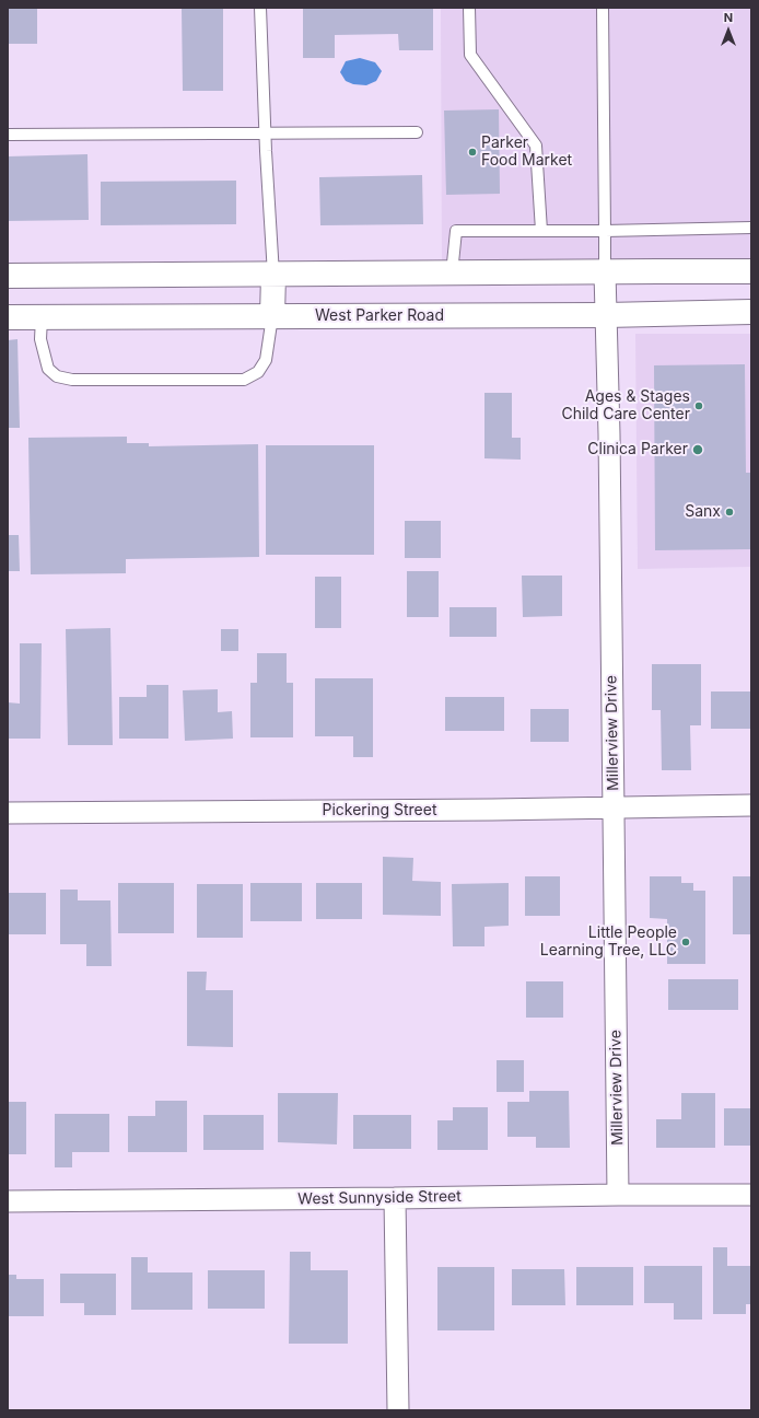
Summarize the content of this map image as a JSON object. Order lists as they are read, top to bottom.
{
  "streets": {
    "main road": ["West Parker Road"],
    "street": ["Millerview Drive", "Pickering Street", "West Sunnyside Street"]
  },
  "crossings": [
    ["West Parker Road", "Millerview Drive"],
    ["Millerview Drive", "Pickering Street"],
    ["Millerview Drive", "West Sunnyside Street"]
  ],
  "places": [
    "Parker Food Market",
    "Ages & Stages Child Care Center",
    "Clinica Parker",
    "Sanx",
    "Little People Learning Tree, LLC"
  ],
  "north": "top"
}
